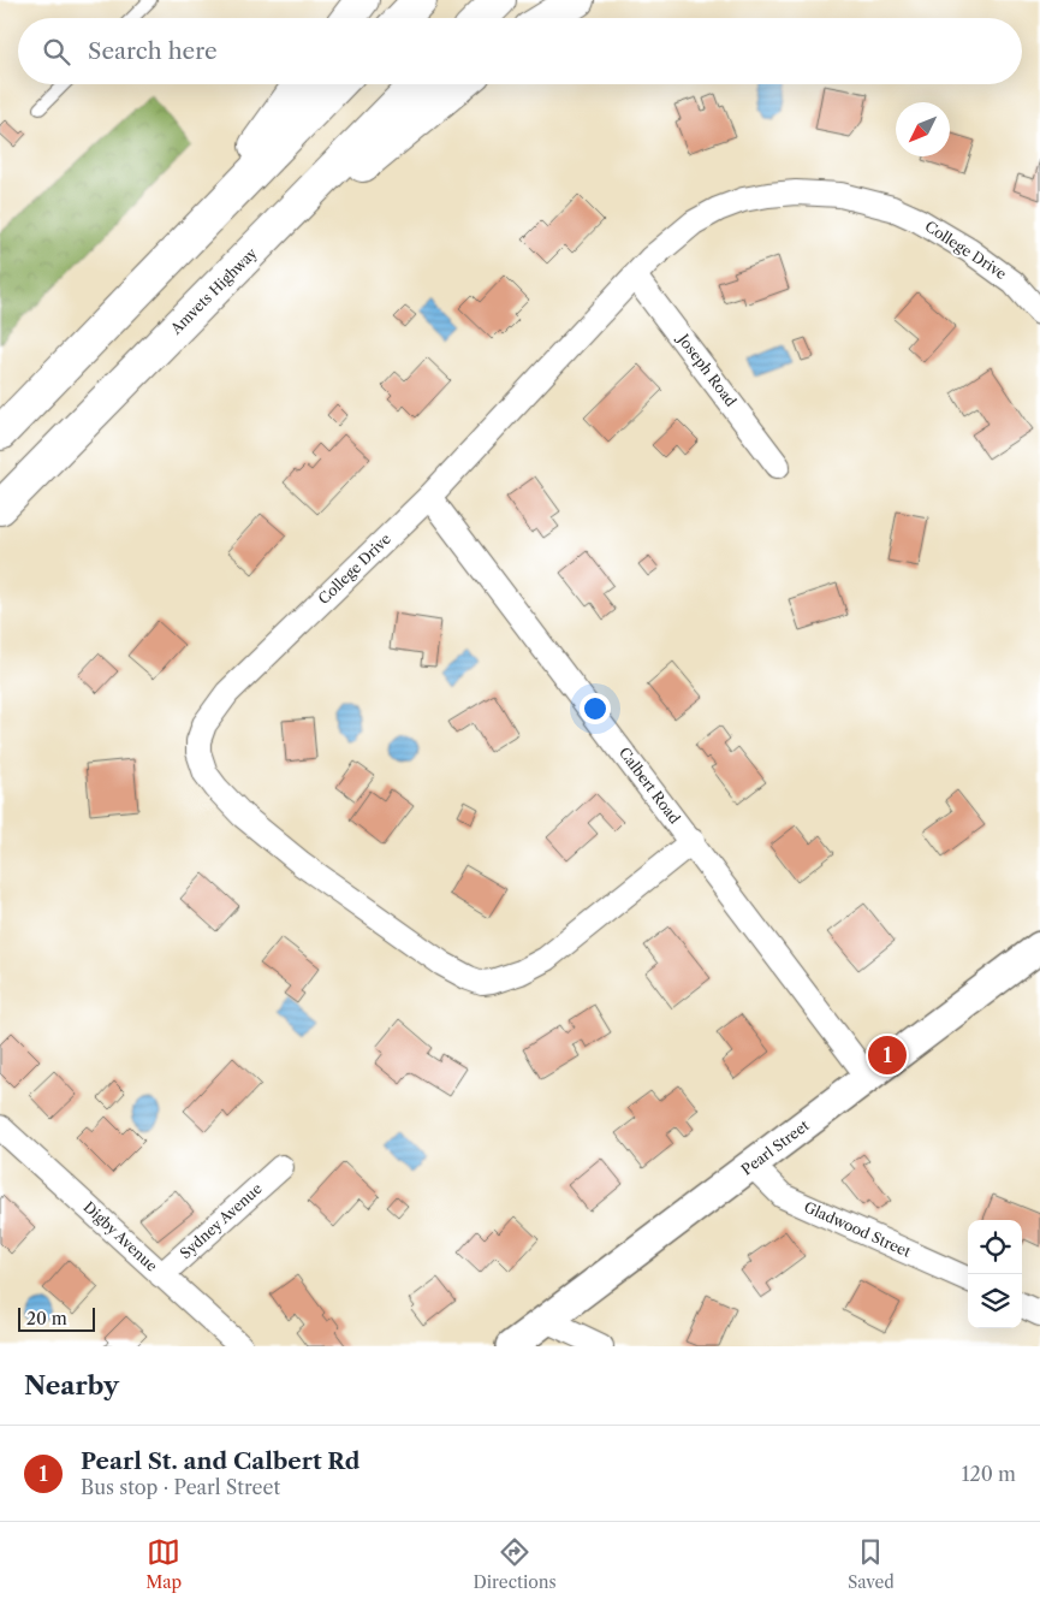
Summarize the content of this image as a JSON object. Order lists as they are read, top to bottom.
{
  "streets": {
    "highway": ["Amvets Highway"],
    "street": [
      "College Drive",
      "Joseph Road",
      "Calbert Road",
      "Pearl Street",
      "Sydney Avenue",
      "Gladwood Street",
      "Digby Avenue"
    ]
  },
  "crossings": [
    ["College Drive", "Joseph Road"],
    ["College Drive", "Calbert Road"],
    ["Calbert Road", "Pearl Street"],
    ["Pearl Street", "Gladwood Street"],
    ["Sydney Avenue", "Digby Avenue"]
  ],
  "scale_bar": "20 m",
  "north": "bottom left",
  "page": {
    "search": "Search here",
    "pins": "1",
    "scale": "20 m",
    "heading": "Nearby",
    "list": [
      {
        "mark": "1",
        "name": "Pearl St. and Calbert Rd",
        "note": "Bus stop · Pearl Street",
        "value": "120 m"
      }
    ],
    "nav": ["Map", "Directions", "Saved"]
  }
}
